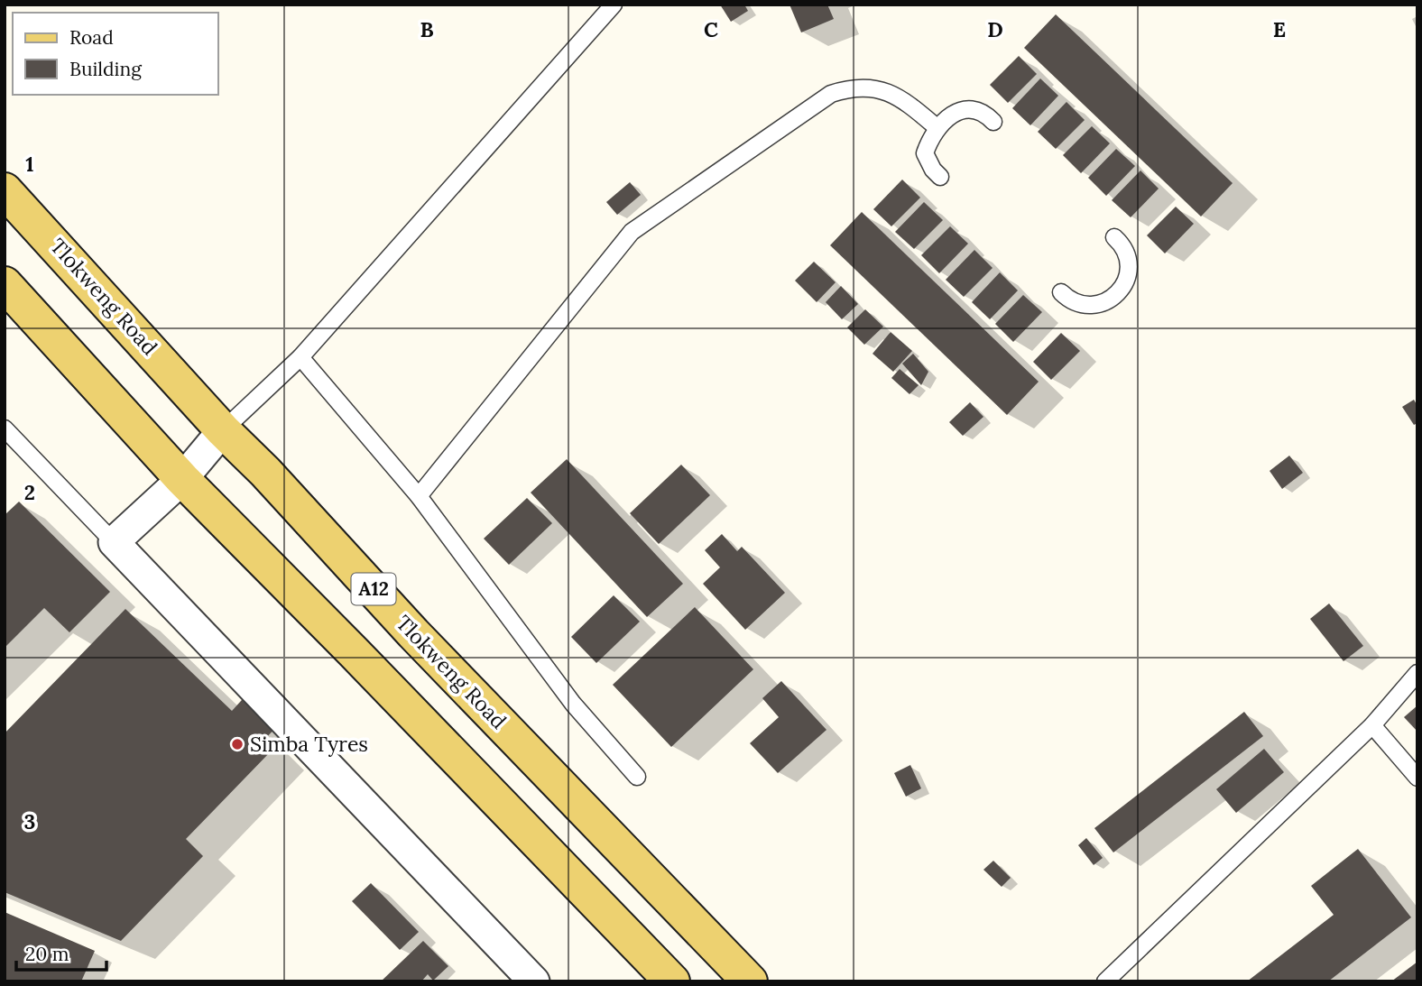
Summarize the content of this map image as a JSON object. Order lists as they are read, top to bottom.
{
  "streets": {
    "main road": ["Tlokweng Road", "A12"]
  },
  "places": ["Simba Tyres"],
  "legend": ["Road", "Building"],
  "scale_bar": "20 m",
  "grid": {
    "columns": [
      "B",
      "C",
      "D",
      "E"
    ],
    "rows": ["1", "2", "3"]
  }
}
